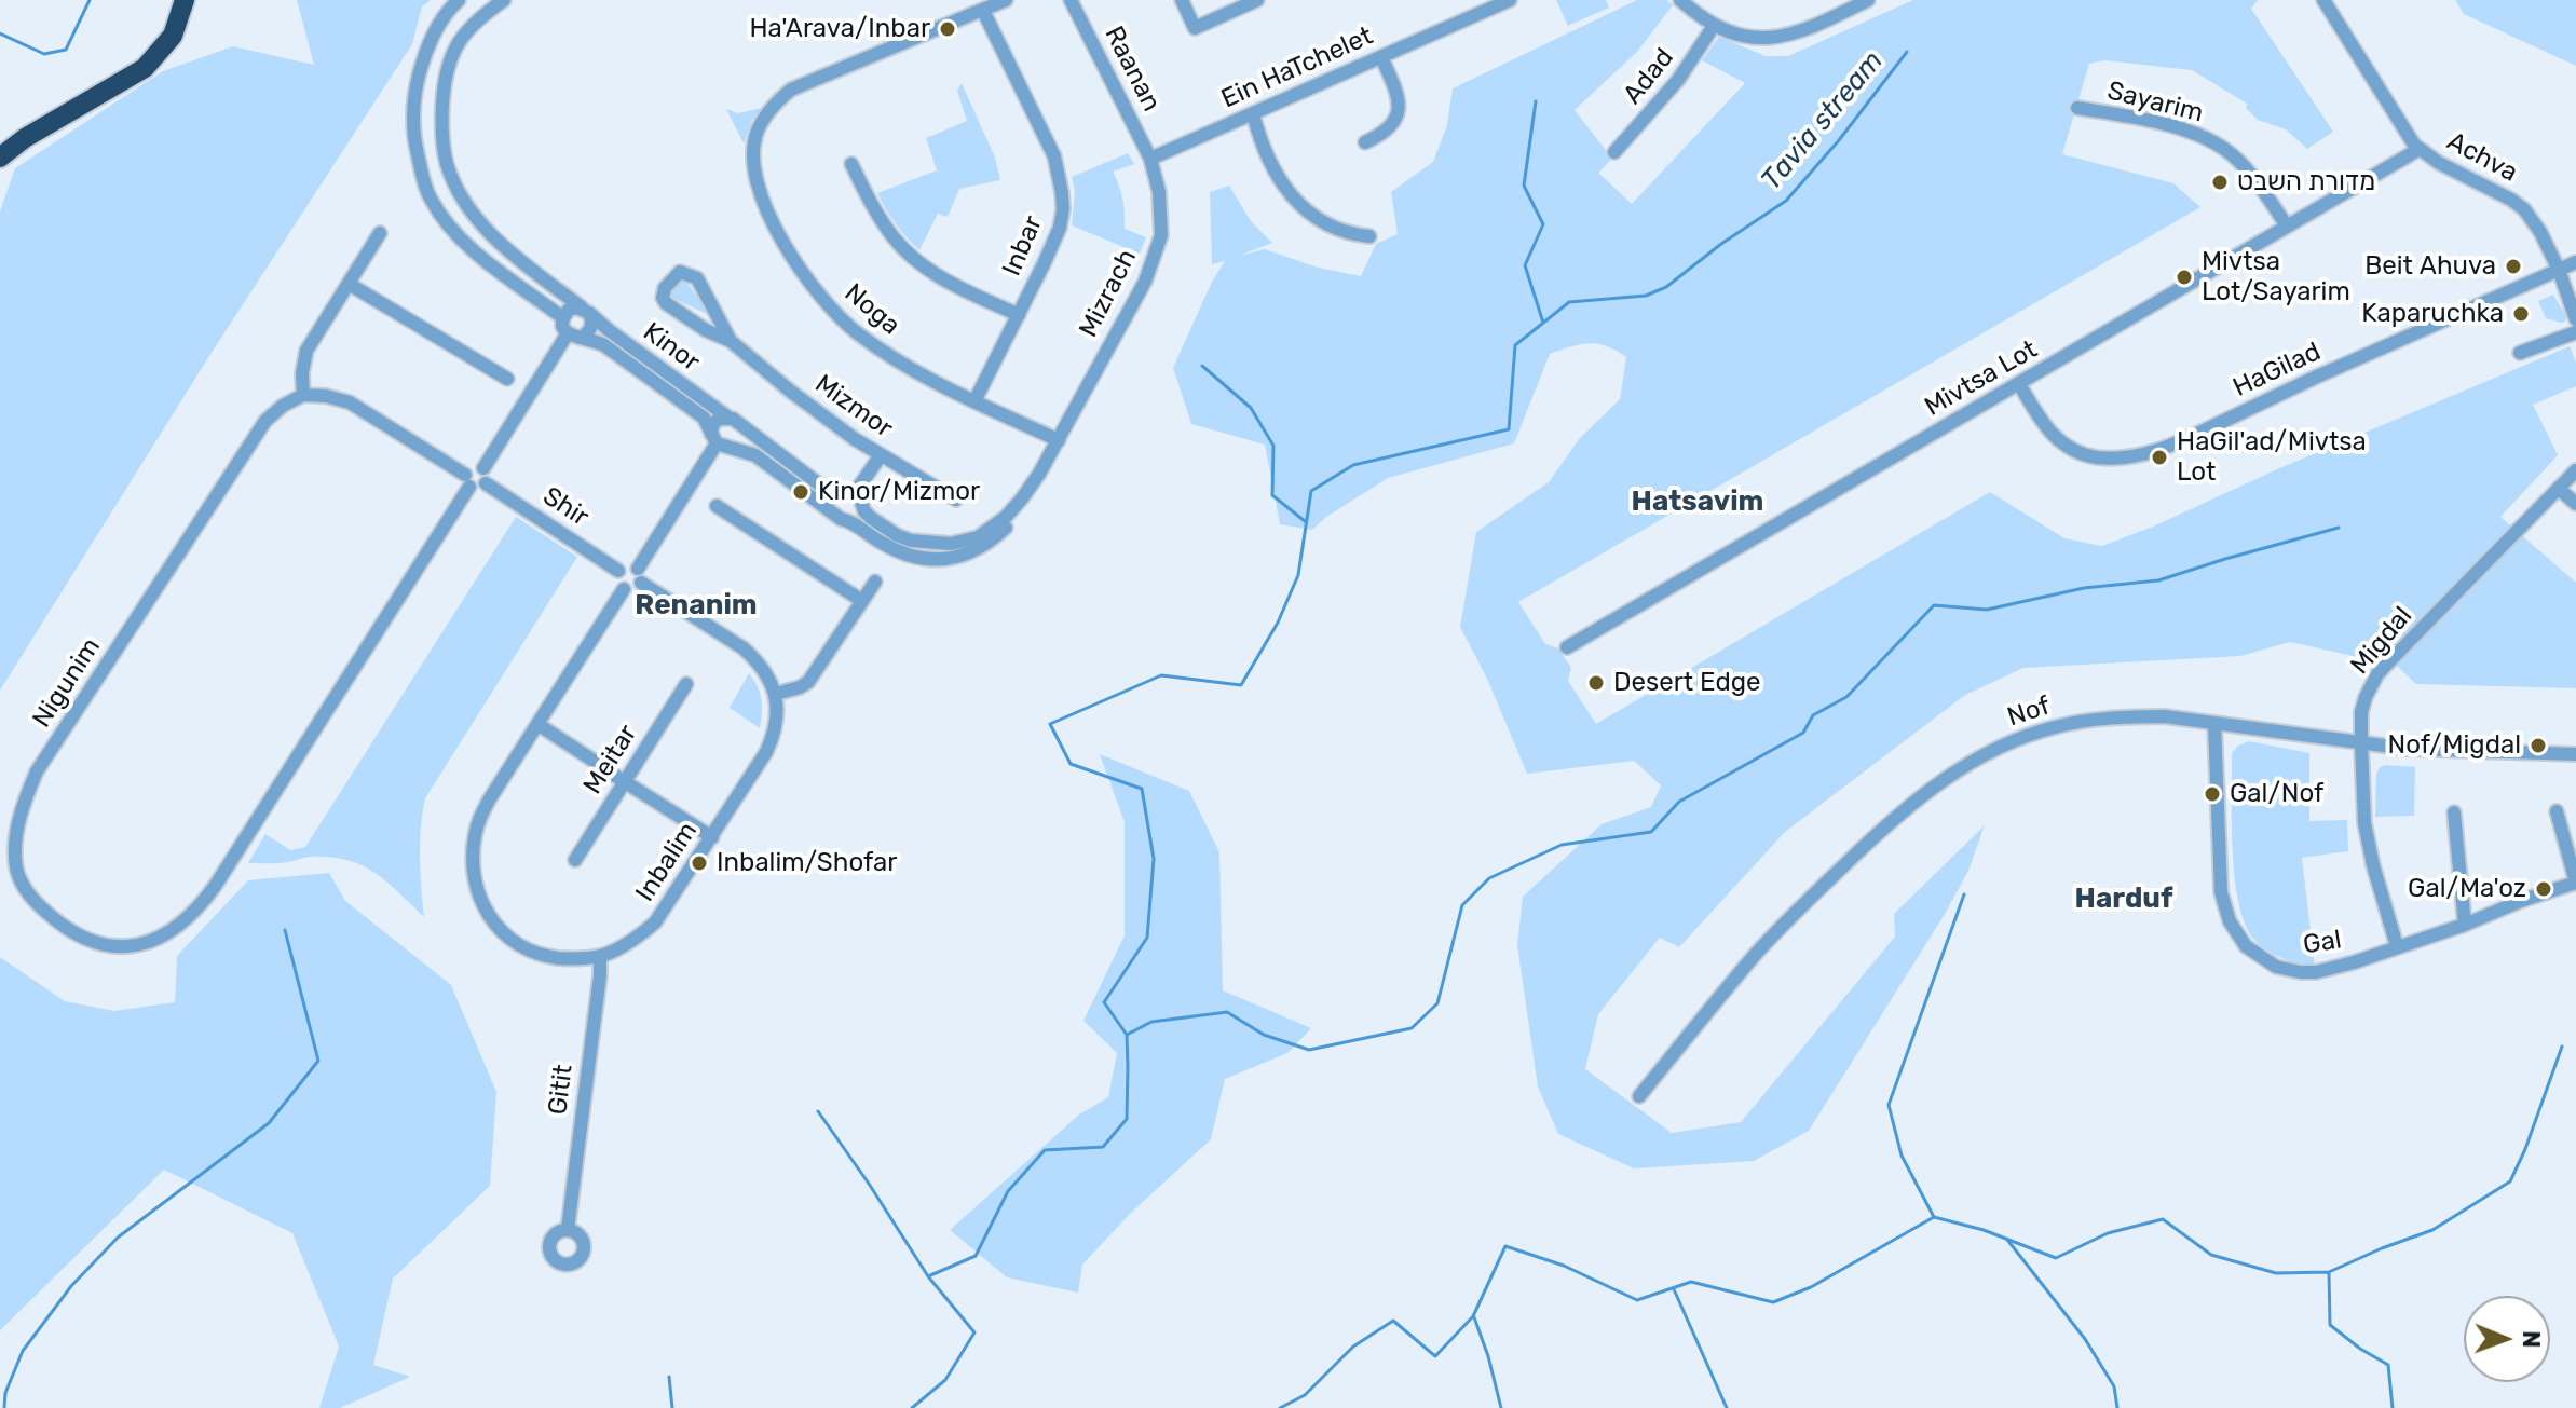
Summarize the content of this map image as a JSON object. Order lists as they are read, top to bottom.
{
  "streets": {
    "street": [
      "Ein HaTchelet",
      "Raanan",
      "Adad",
      "Sayarim",
      "Achva",
      "Inbar",
      "Mizrach",
      "Noga",
      "Kinor",
      "HaGilad",
      "Mivtsa Lot",
      "Mizmor",
      "Shir",
      "Migdal",
      "Nigunim",
      "Nof",
      "Meitar",
      "Inbalim",
      "Gal",
      "Gitit"
    ]
  },
  "crossings": [
    ["Ein HaTchelet", "Raanan"],
    ["Ein HaTchelet", "Mizrach"],
    ["Raanan", "Mizrach"],
    ["Sayarim", "Mivtsa Lot"],
    ["Achva", "HaGilad"],
    ["Achva", "Mivtsa Lot"],
    ["Inbar", "Noga"],
    ["Mizrach", "Noga"],
    ["Mizrach", "Kinor"],
    ["HaGilad", "Mivtsa Lot"],
    ["Shir", "Nigunim"],
    ["Shir", "Inbalim"],
    ["Migdal", "Nof"],
    ["Migdal", "Gal"],
    ["Nof", "Gal"],
    ["Inbalim", "Gitit"]
  ],
  "districts": ["Hatsavim", "Renanim", "Harduf"],
  "water": ["Tavia stream"],
  "places": [
    "Ha'Arava/Inbar",
    "מדורת השבט",
    "Beit Ahuva",
    "Mivtsa Lot/Sayarim",
    "Kaparuchka",
    "HaGil'ad/Mivtsa Lot",
    "Kinor/Mizmor",
    "Desert Edge",
    "Nof/Migdal",
    "Gal/Nof",
    "Inbalim/Shofar",
    "Gal/Ma'oz"
  ],
  "north": "right"
}
